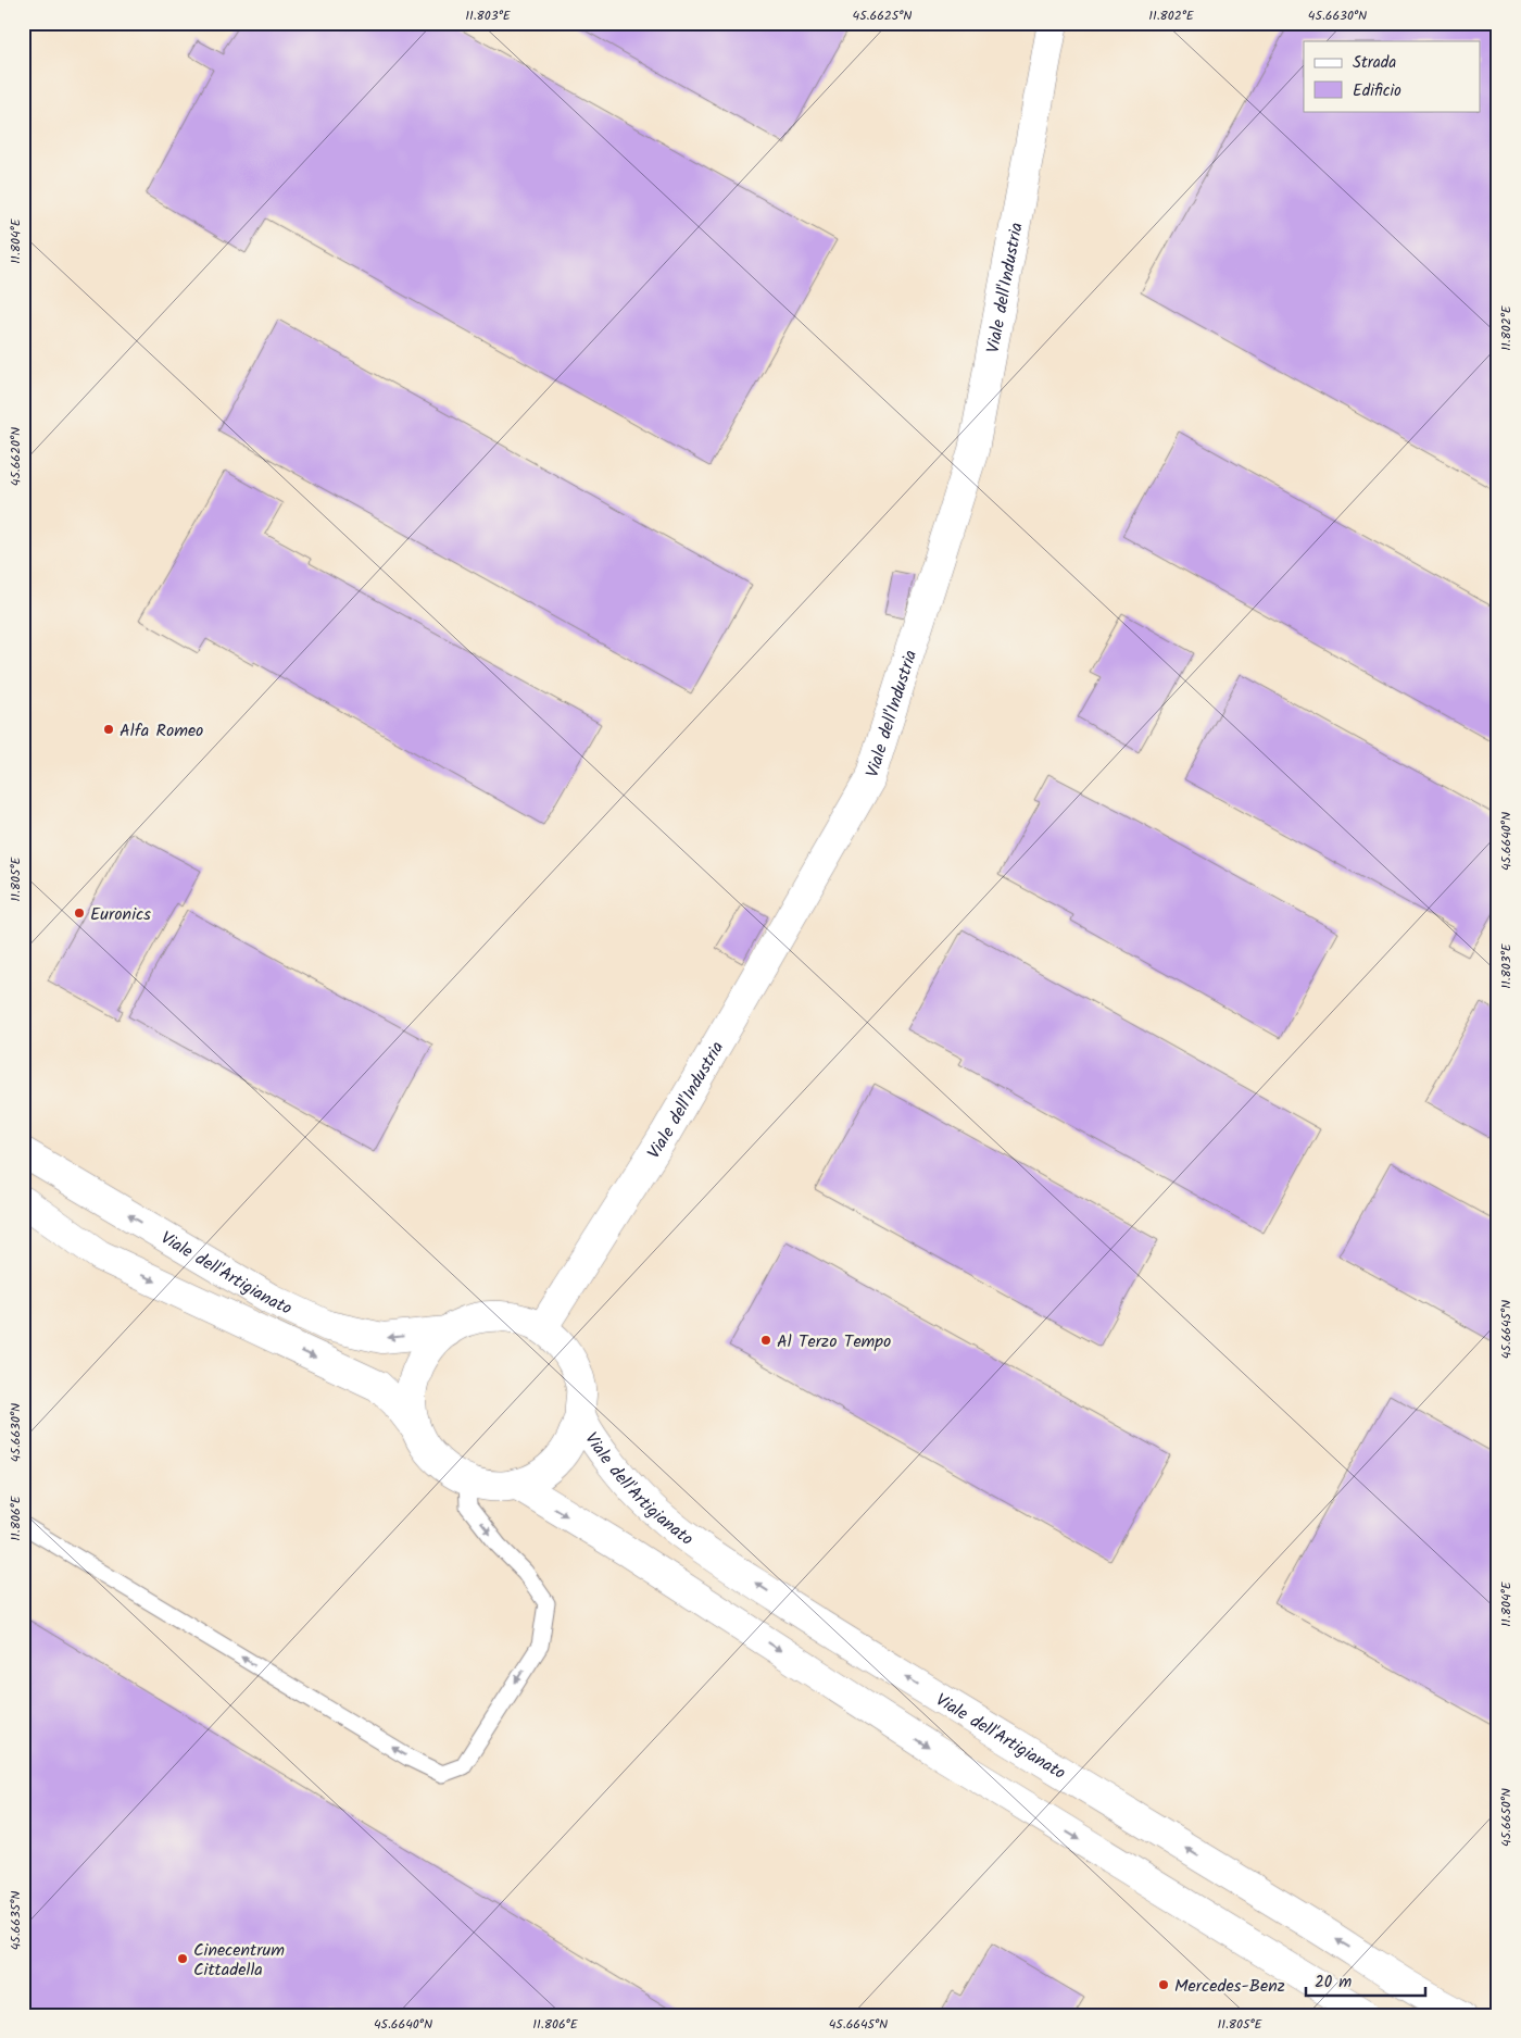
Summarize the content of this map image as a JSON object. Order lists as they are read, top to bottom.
{
  "streets": {
    "street": ["Viale dell'Industria", "Viale dell'Artigianato"]
  },
  "crossings": [
    ["Viale dell'Industria", "Viale dell'Artigianato"]
  ],
  "places": [
    "Alfa Romeo",
    "Euronics",
    "Al Terzo Tempo",
    "Cinecentrum Cittadella",
    "Mercedes-Benz"
  ],
  "legend": ["Strada", "Edificio"],
  "scale_bar": "20 m",
  "coordinates": [
    "11.803°E",
    "45.6625°N",
    "11.802°E",
    "45.6630°N",
    "11.804°E",
    "45.6620°N",
    "45.6640°N",
    "11.805°E",
    "45.6645°N",
    "11.806°E",
    "45.6650°N",
    "45.6635°N"
  ]
}
